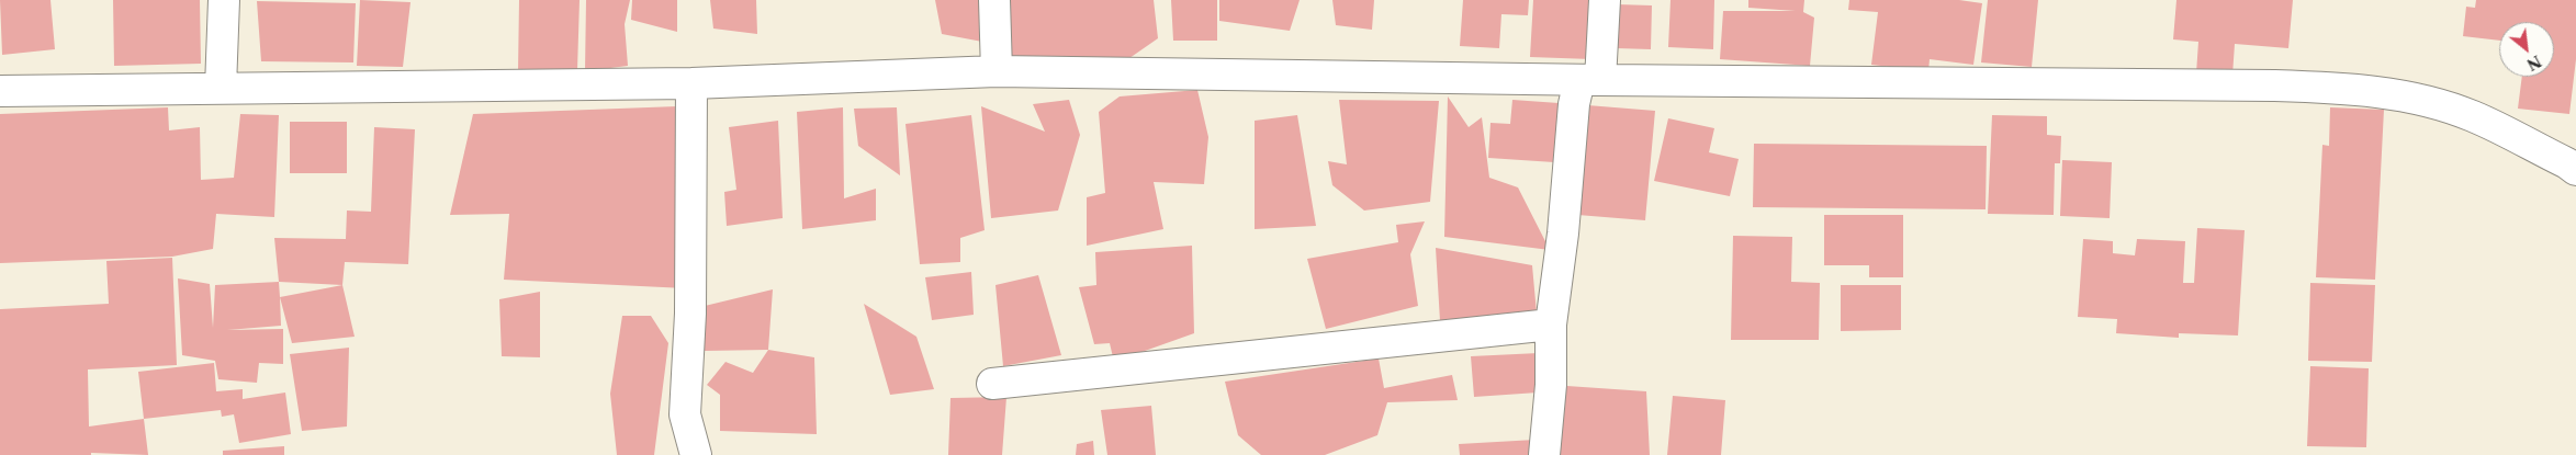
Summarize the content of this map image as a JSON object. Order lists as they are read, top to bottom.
{
  "north": "bottom right"
}
